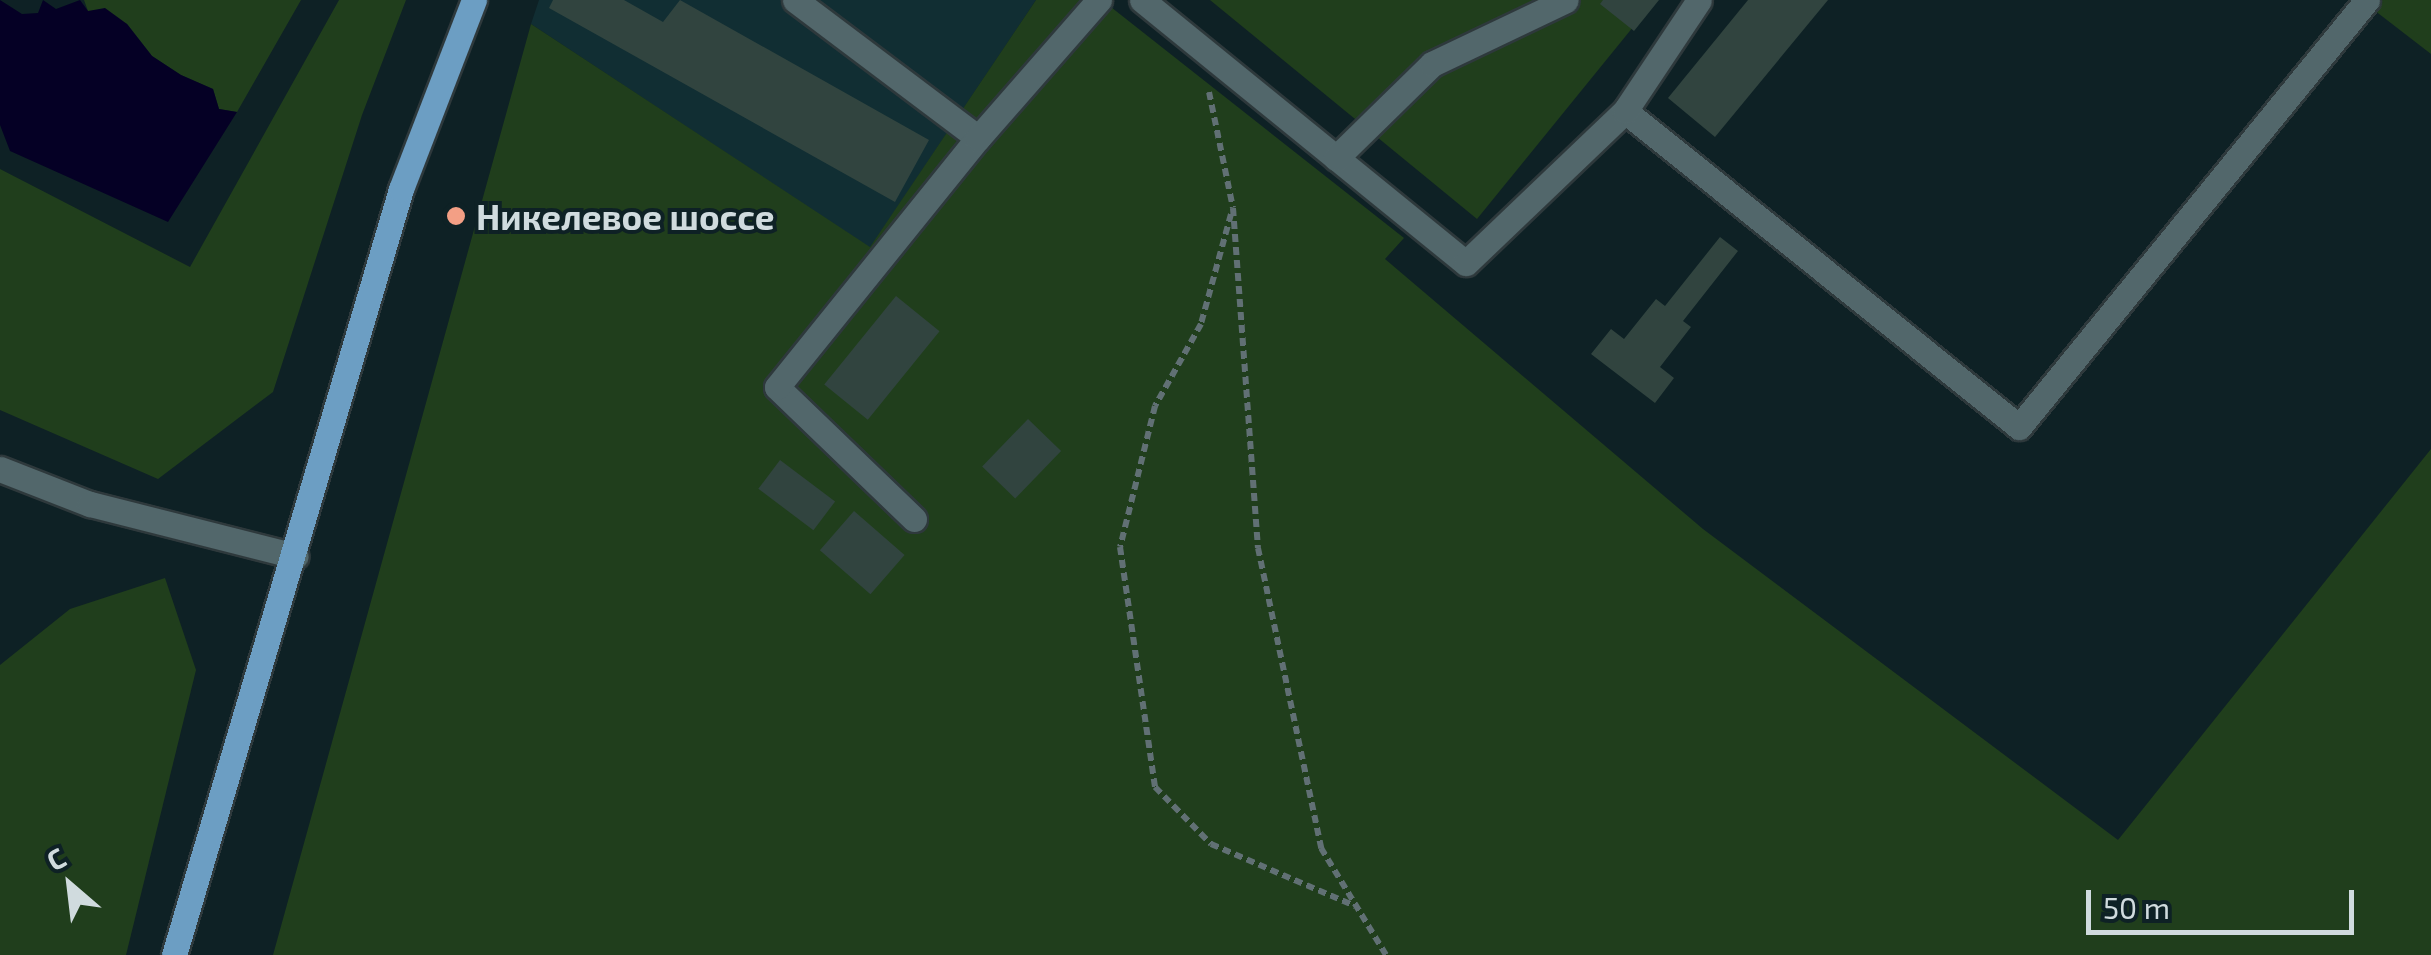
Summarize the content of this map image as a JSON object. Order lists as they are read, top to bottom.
{
  "places": ["Никелевое шоссе"],
  "scale_bar": "50 m",
  "north": "top left"
}
